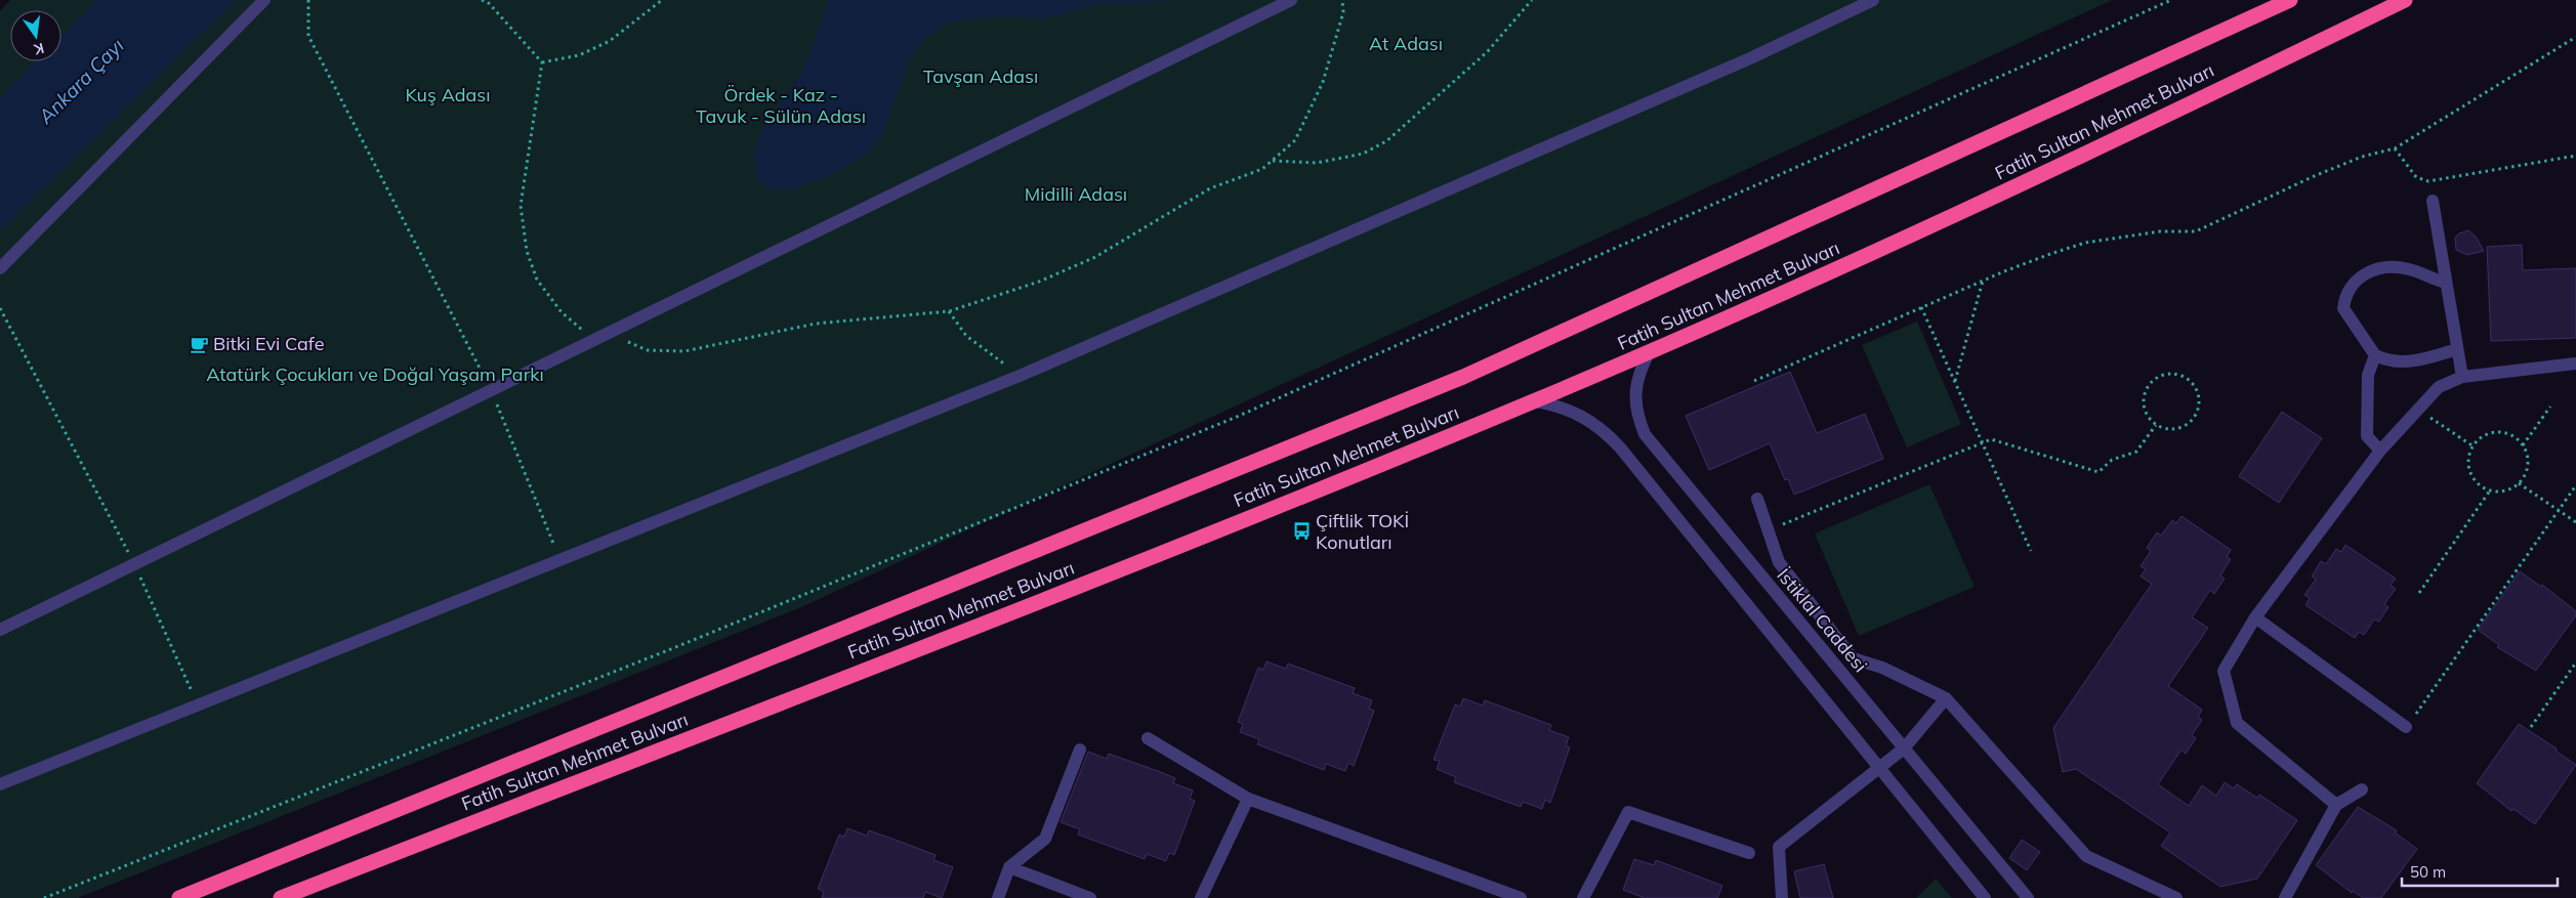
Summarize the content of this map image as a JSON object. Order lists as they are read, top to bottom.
{
  "streets": {
    "highway": ["Fatih Sultan Mehmet Bulvarı"],
    "street": ["İstiklal Caddesi"]
  },
  "crossings": [
    ["Fatih Sultan Mehmet Bulvarı", "İstiklal Caddesi"]
  ],
  "water": ["Ankara Çayı"],
  "parks": [
    "At Adası",
    "Tavşan Adası",
    "Kuş Adası",
    "Ördek - Kaz - Tavuk - Sülün Adası",
    "Midilli Adası",
    "Atatürk Çocukları ve Doğal Yaşam Parkı"
  ],
  "places": {
    "cafe": ["Bitki Evi Cafe"],
    "bus stop": ["Çiftlik TOKİ Konutları"]
  },
  "scale_bar": "50 m",
  "north": "bottom"
}
